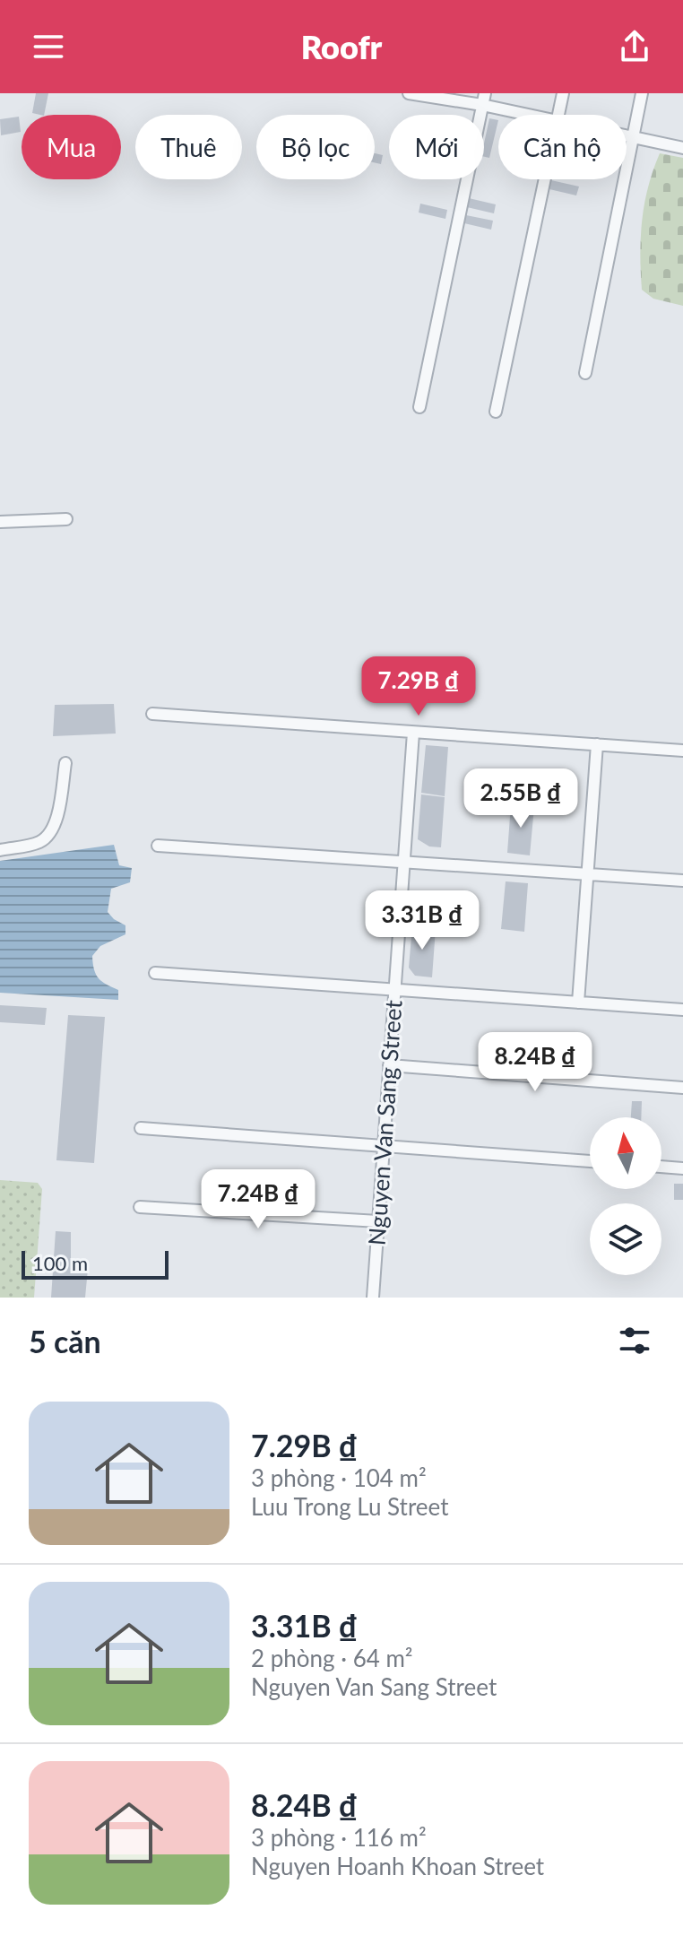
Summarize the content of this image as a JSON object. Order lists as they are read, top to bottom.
{
  "streets": {
    "street": ["Nguyen Van Sang Street"]
  },
  "scale_bar": "100 m",
  "north": "top",
  "page": {
    "header": "Roofr",
    "chip": [
      "Mua",
      "Thuê",
      "Bộ lọc",
      "Mới",
      "Căn hộ"
    ],
    "price": [
      "7.29B ₫",
      "2.55B ₫",
      "3.31B ₫",
      "8.24B ₫",
      "7.24B ₫"
    ],
    "scale": "100 m",
    "heading": "5 căn",
    "list": [
      {
        "name": "7.29B ₫",
        "note": "3 phòng · 104 m² · Luu Trong Lu Street"
      },
      {
        "name": "3.31B ₫",
        "note": "2 phòng · 64 m² · Nguyen Van Sang Street"
      },
      {
        "name": "8.24B ₫",
        "note": "3 phòng · 116 m² · Nguyen Hoanh Khoan Street"
      }
    ]
  }
}
